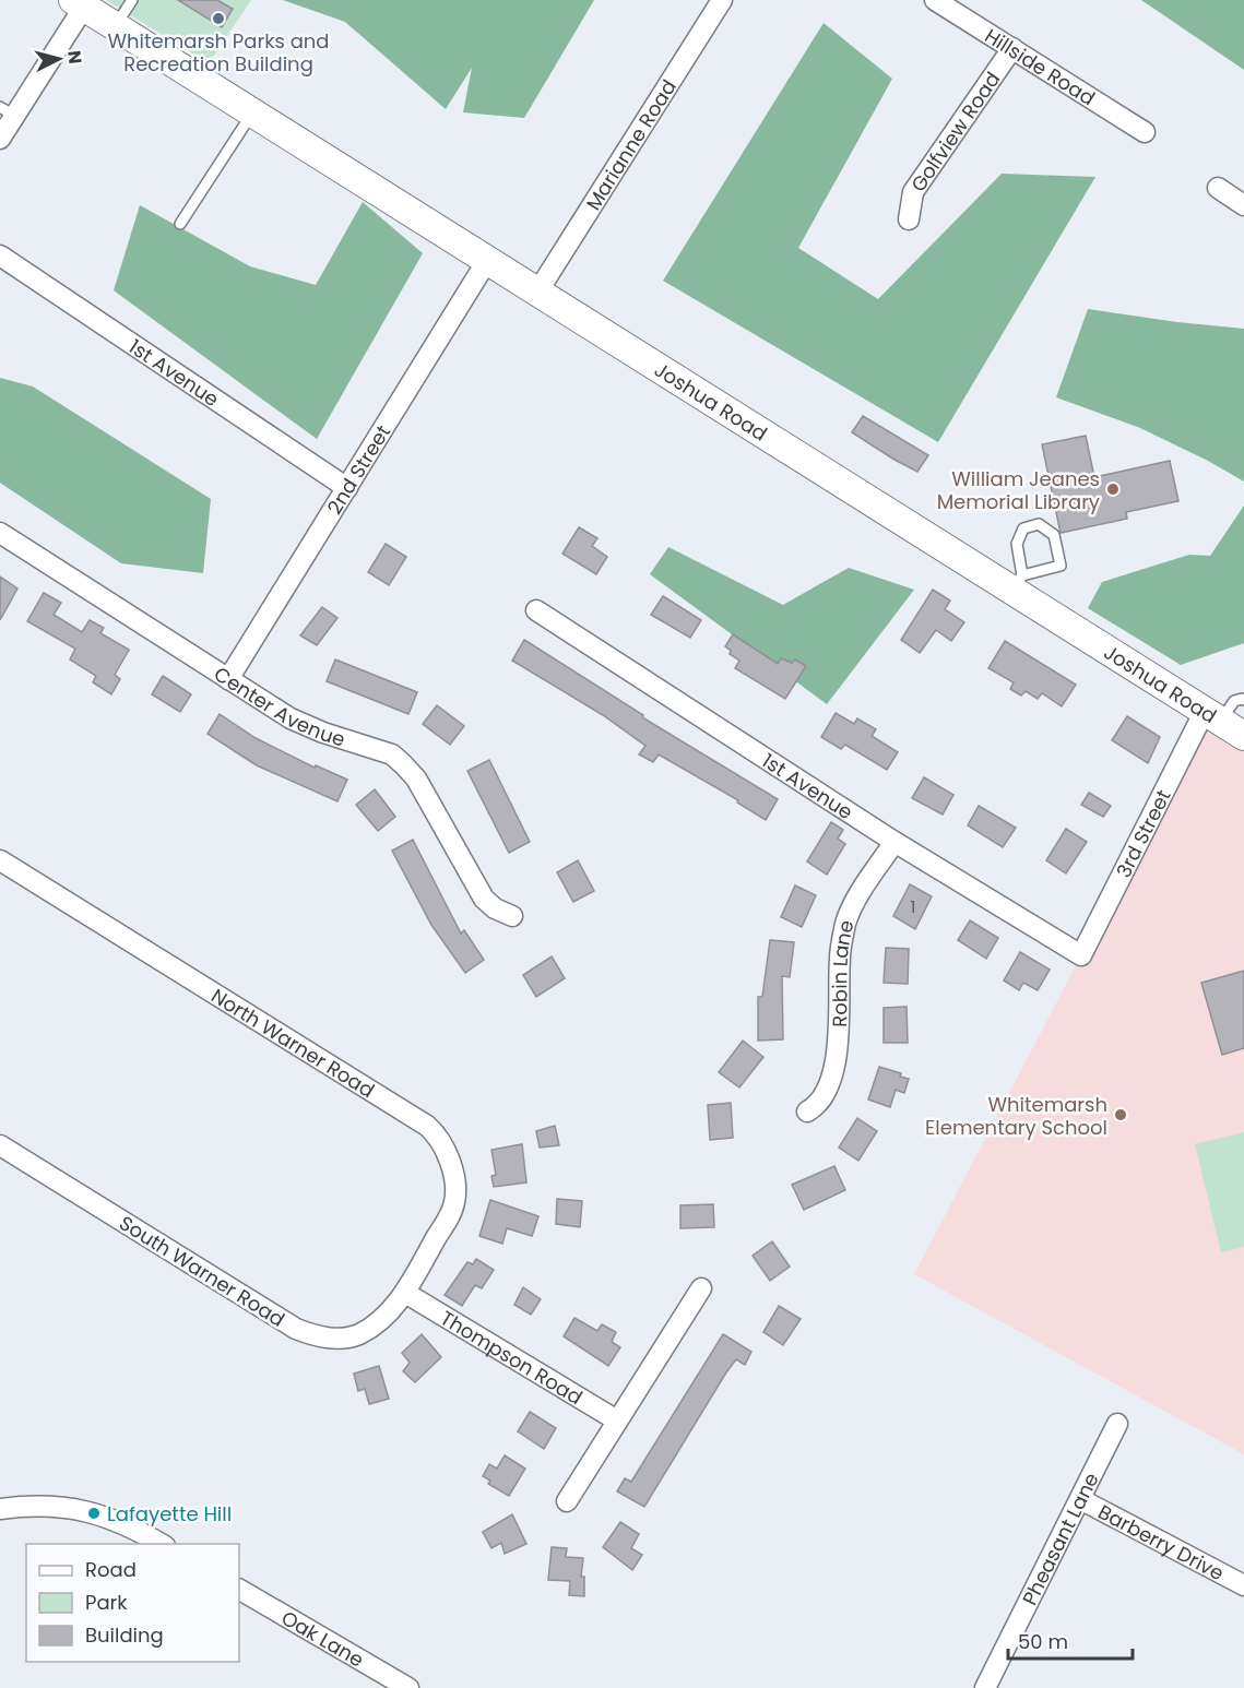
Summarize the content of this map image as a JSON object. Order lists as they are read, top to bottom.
{
  "streets": {
    "main road": ["Joshua Road"],
    "street": [
      "Hillside Road",
      "Golfview Road",
      "Marianne Road",
      "1st Avenue",
      "2nd Street",
      "Center Avenue",
      "3rd Street",
      "Robin Lane",
      "North Warner Road",
      "South Warner Road",
      "Thompson Road",
      "Pheasant Lane",
      "Barberry Drive",
      "Oak Lane"
    ]
  },
  "crossings": [
    ["Hillside Road", "Golfview Road"],
    ["Marianne Road", "Joshua Road"],
    ["1st Avenue", "2nd Street"],
    ["1st Avenue", "3rd Street"],
    ["1st Avenue", "Robin Lane"],
    ["Joshua Road", "2nd Street"],
    ["Joshua Road", "3rd Street"],
    ["2nd Street", "Center Avenue"],
    ["North Warner Road", "South Warner Road"],
    ["North Warner Road", "Thompson Road"],
    ["South Warner Road", "Thompson Road"],
    ["Pheasant Lane", "Barberry Drive"]
  ],
  "places": [
    "Whitemarsh Parks and Recreation Building",
    "William Jeanes Memorial Library",
    "Whitemarsh Elementary School",
    "Lafayette Hill"
  ],
  "house_numbers": ["1"],
  "legend": ["Road", "Park", "Building"],
  "scale_bar": "50 m",
  "north": "right"
}
